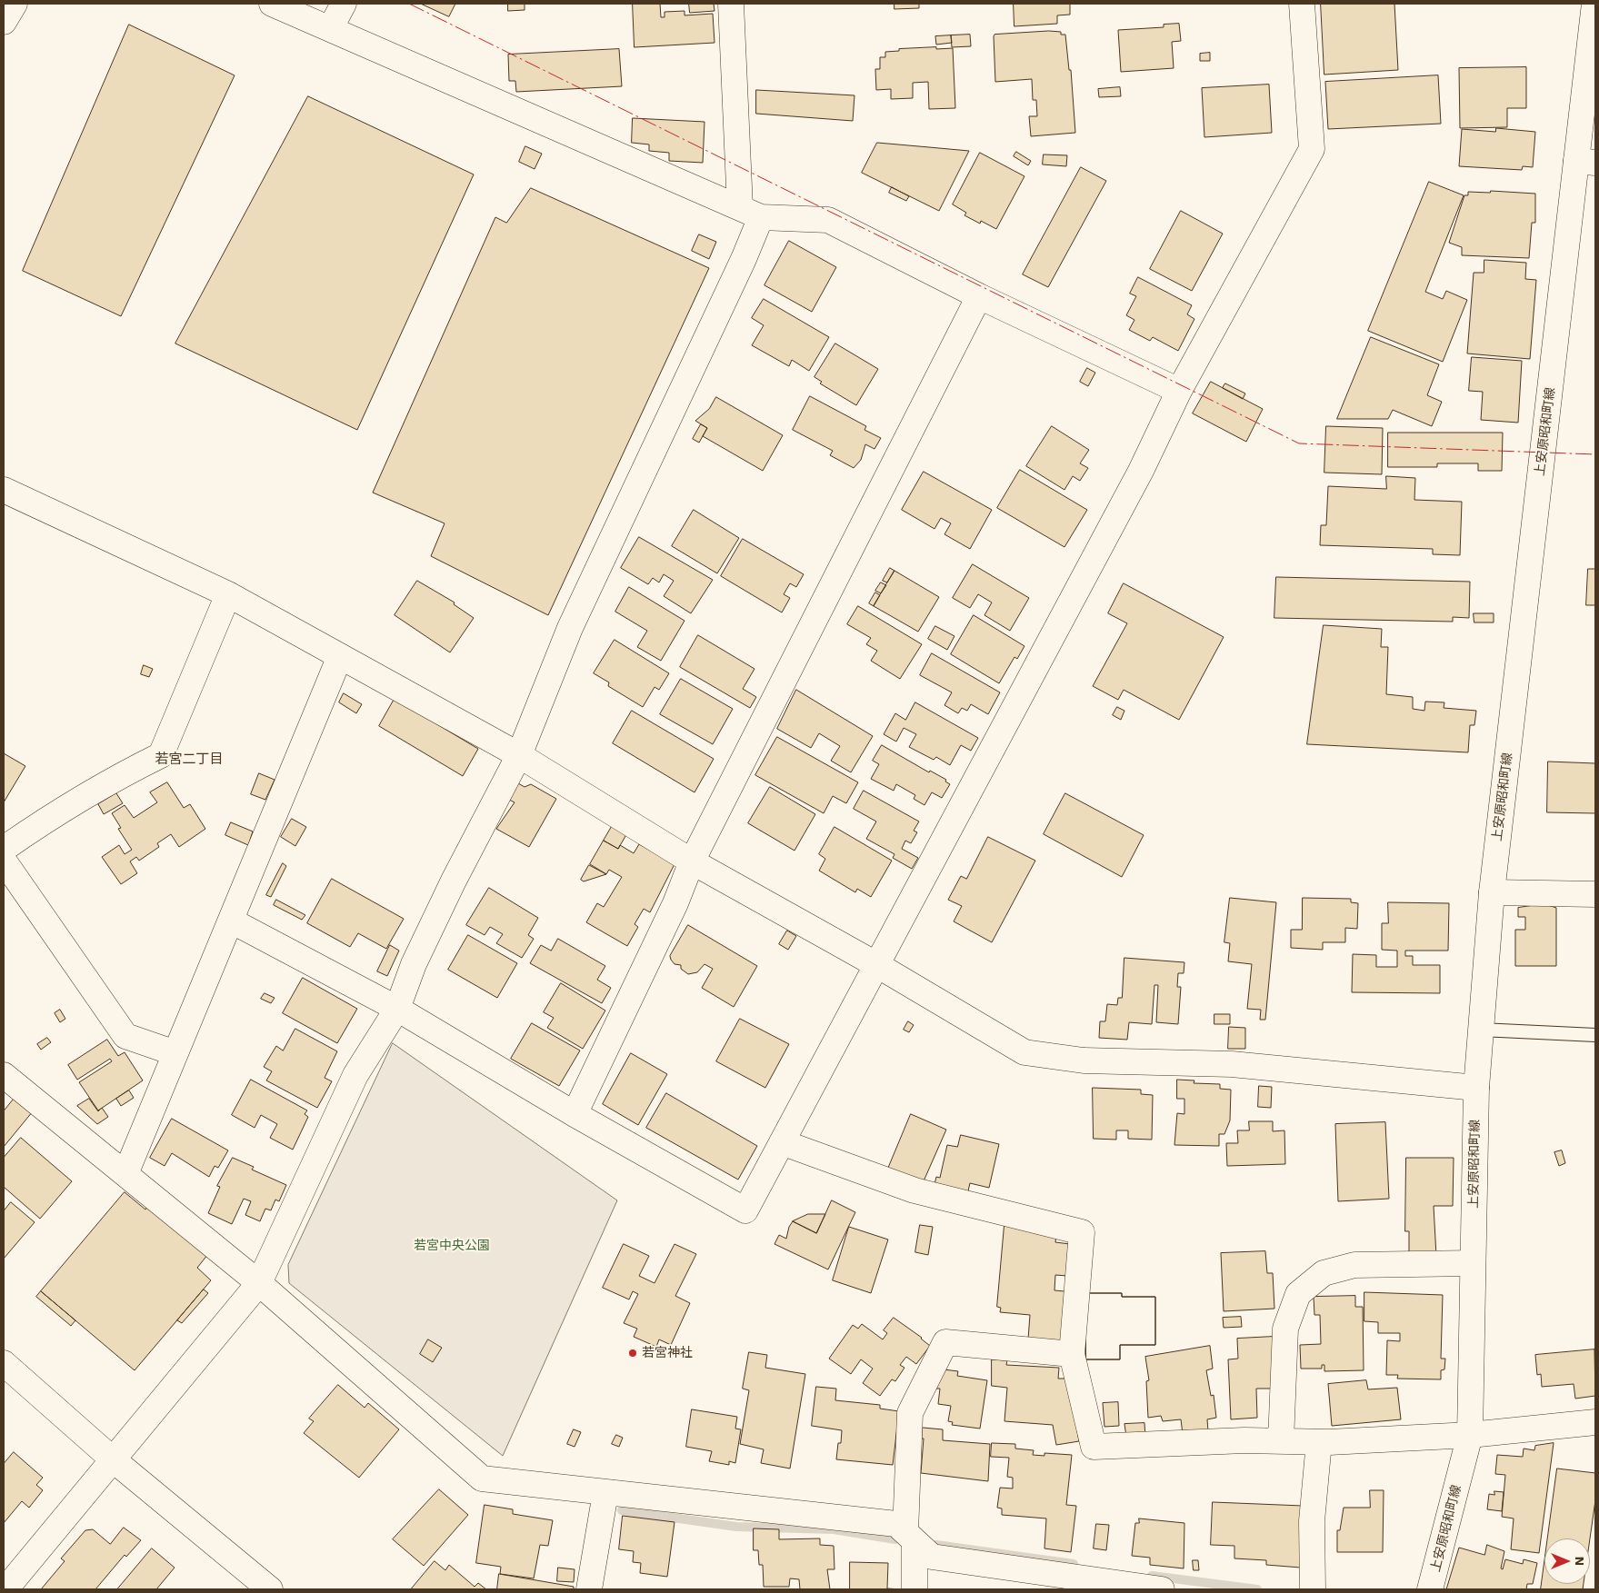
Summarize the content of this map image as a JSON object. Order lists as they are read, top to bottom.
{
  "streets": {
    "street": ["上安原昭和町線"]
  },
  "districts": ["若宮二丁目"],
  "parks": ["若宮中央公園"],
  "places": ["若宮神社"],
  "north": "right"
}
